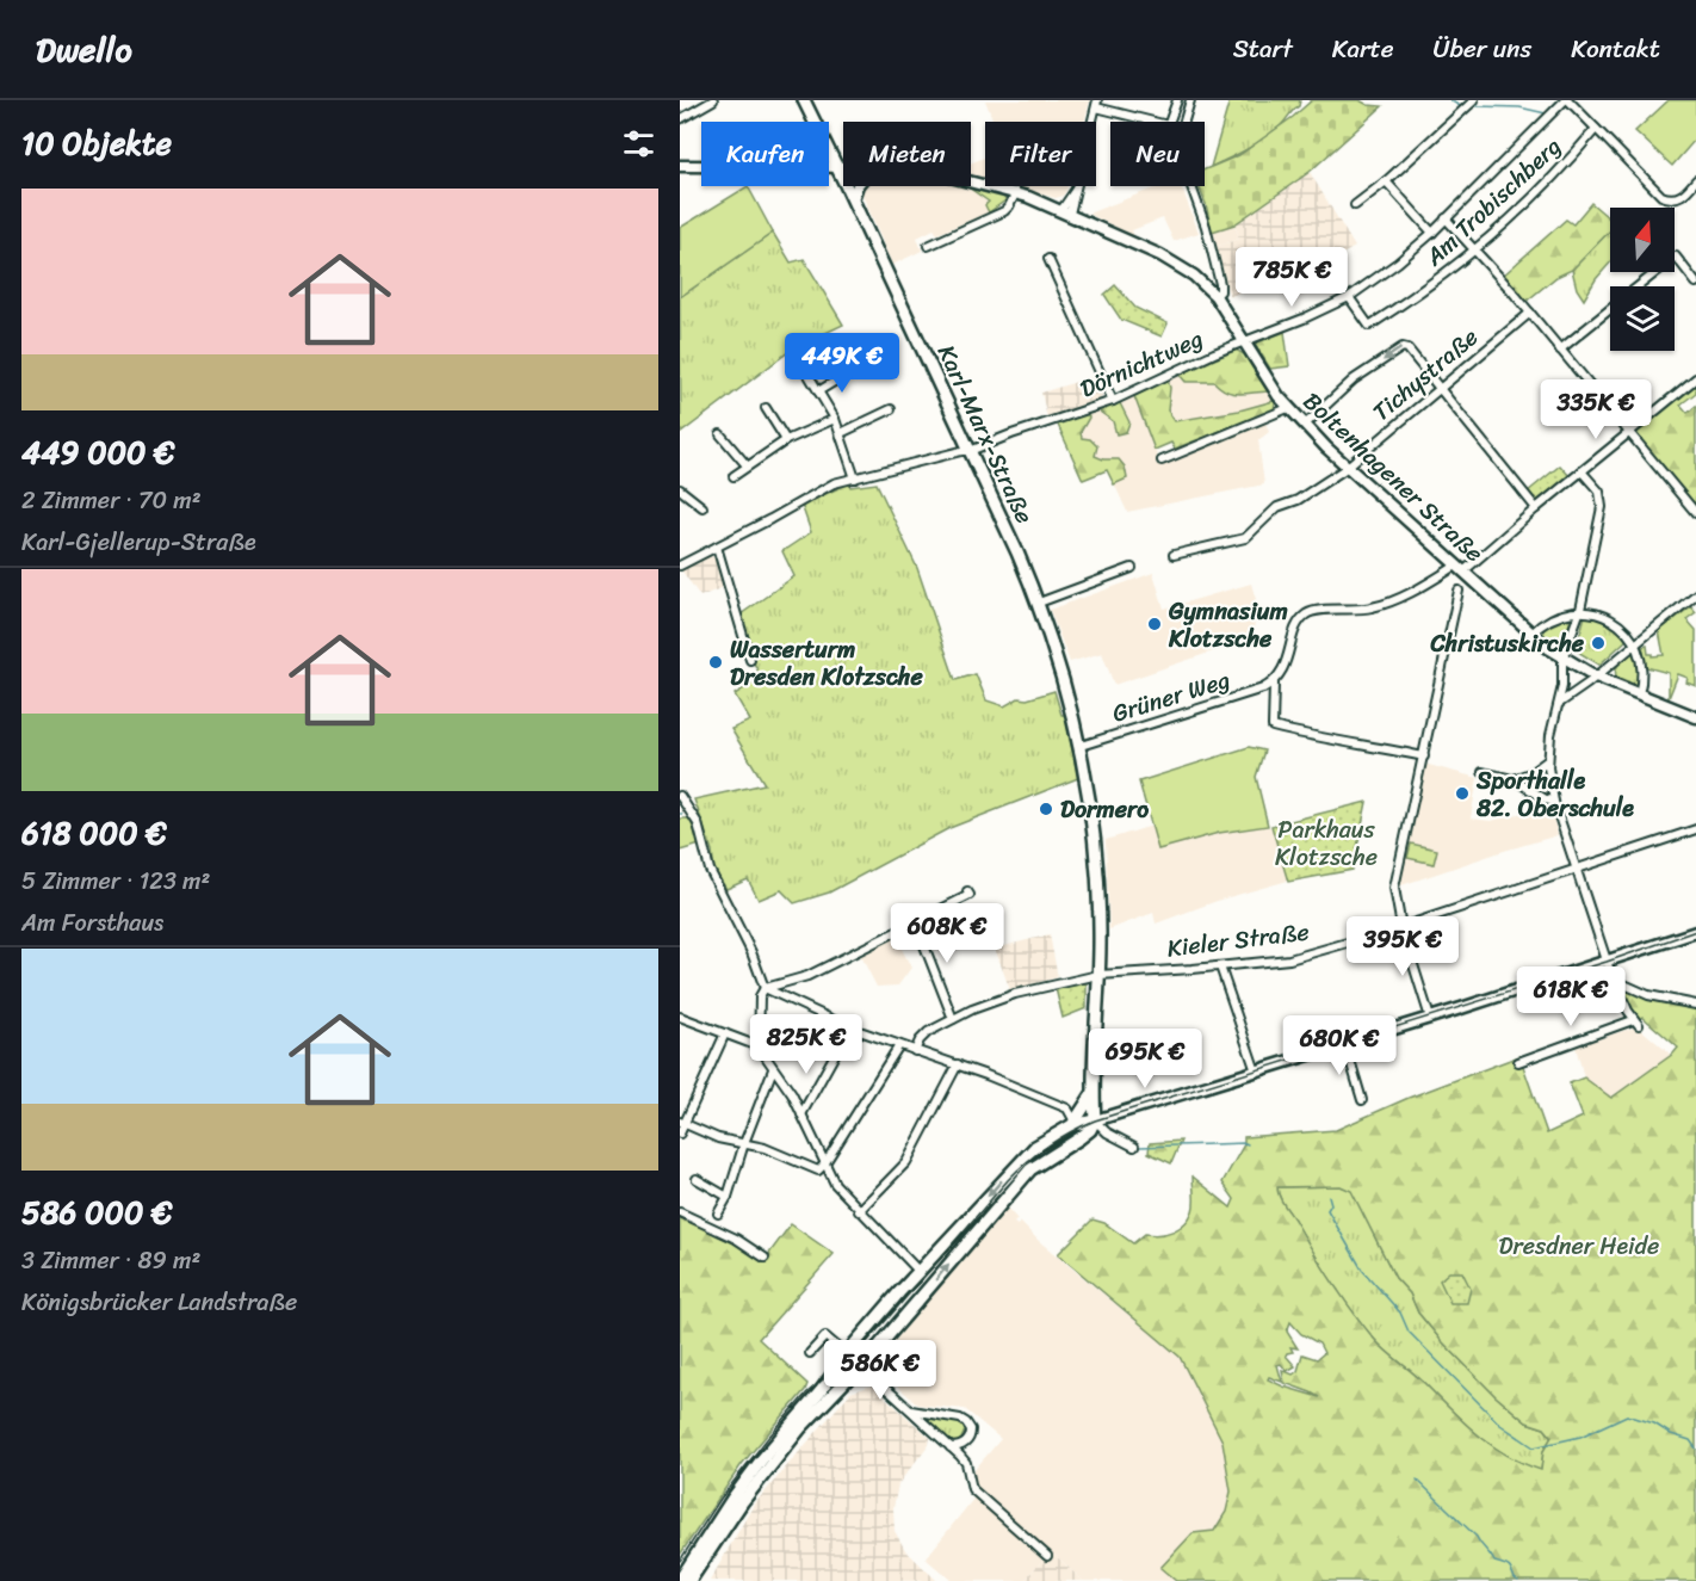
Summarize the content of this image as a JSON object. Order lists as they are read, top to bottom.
{
  "streets": {
    "main road": ["Karl-Marx-Straße"],
    "street": [
      "Am Trobischberg",
      "Dörnichtweg",
      "Tichystraße",
      "Boltenhagener Straße",
      "Grüner Weg",
      "Kieler Straße"
    ]
  },
  "crossings": [
    ["Am Trobischberg", "Dörnichtweg"],
    ["Dörnichtweg", "Karl-Marx-Straße"],
    ["Dörnichtweg", "Boltenhagener Straße"],
    ["Tichystraße", "Boltenhagener Straße"],
    ["Karl-Marx-Straße", "Boltenhagener Straße"],
    ["Karl-Marx-Straße", "Grüner Weg"],
    ["Karl-Marx-Straße", "Kieler Straße"]
  ],
  "parks": ["Parkhaus Klotzsche", "Dresdner Heide"],
  "places": [
    "Gymnasium Klotzsche",
    "Christuskirche",
    "Wasserturm Dresden Klotzsche",
    "Sporthalle 82. Oberschule",
    "Dormero"
  ],
  "north": "top",
  "page": {
    "header": "Dwello",
    "nav": [
      "Start",
      "Karte",
      "Über uns",
      "Kontakt"
    ],
    "heading": "10 Objekte",
    "chip": [
      "Kaufen",
      "Mieten",
      "Filter",
      "Neu"
    ],
    "list": [
      {
        "name": "449 000 €",
        "note": "2 Zimmer · 70 m² · Karl-Gjellerup-Straße"
      },
      {
        "name": "618 000 €",
        "note": "5 Zimmer · 123 m² · Am Forsthaus"
      },
      {
        "name": "586 000 €",
        "note": "3 Zimmer · 89 m² · Königsbrücker Landstraße"
      }
    ],
    "price": [
      "785K €",
      "449K €",
      "335K €",
      "608K €",
      "395K €",
      "618K €",
      "825K €",
      "680K €",
      "695K €",
      "586K €"
    ]
  }
}
